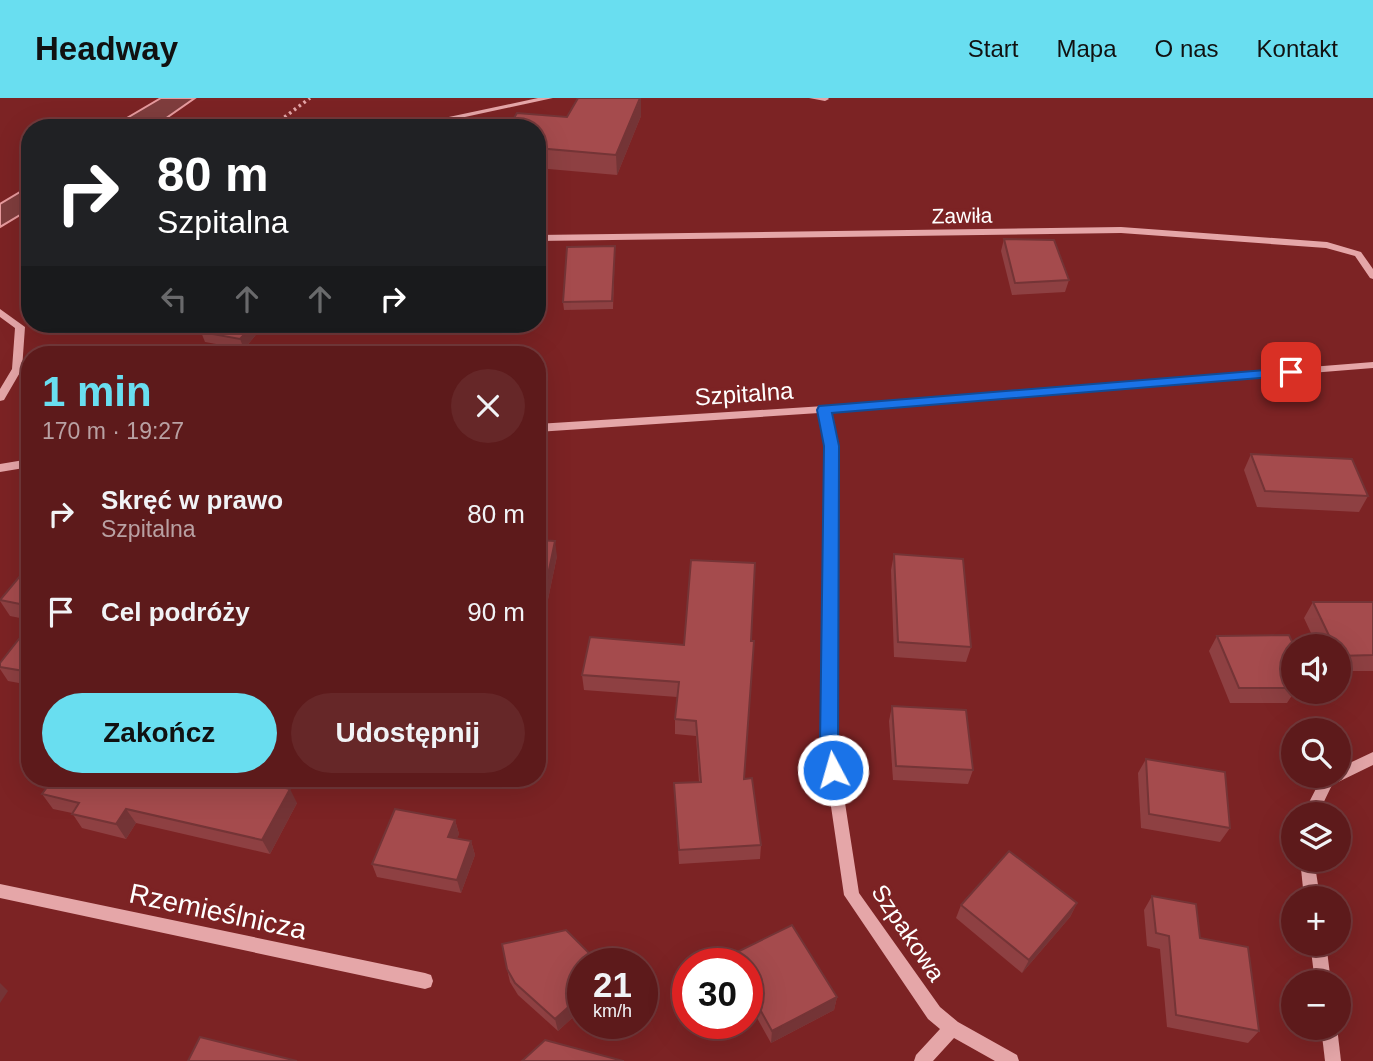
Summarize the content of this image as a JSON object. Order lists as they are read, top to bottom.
{
  "streets": {
    "street": [
      "Zawiła",
      "Szpitalna",
      "Rzemieślnicza",
      "Szpakowa"
    ]
  },
  "crossings": [
    ["Szpitalna", "Szpakowa"]
  ],
  "page": {
    "header": "Headway",
    "nav": [
      "Start",
      "Mapa",
      "O nas",
      "Kontakt"
    ],
    "turn": ["80 m", "Szpitalna"],
    "heading": ["1 min", "170 m · 19:27"],
    "list": [
      {
        "name": "Skręć w prawo",
        "note": "Szpitalna",
        "value": "80 m"
      },
      {
        "name": "Cel podróży",
        "value": "90 m"
      }
    ],
    "map_buttons": ["+", "−"],
    "buttons": ["Zakończ", "Udostępnij"],
    "speed": "21 km/h",
    "limit": "30"
  }
}
